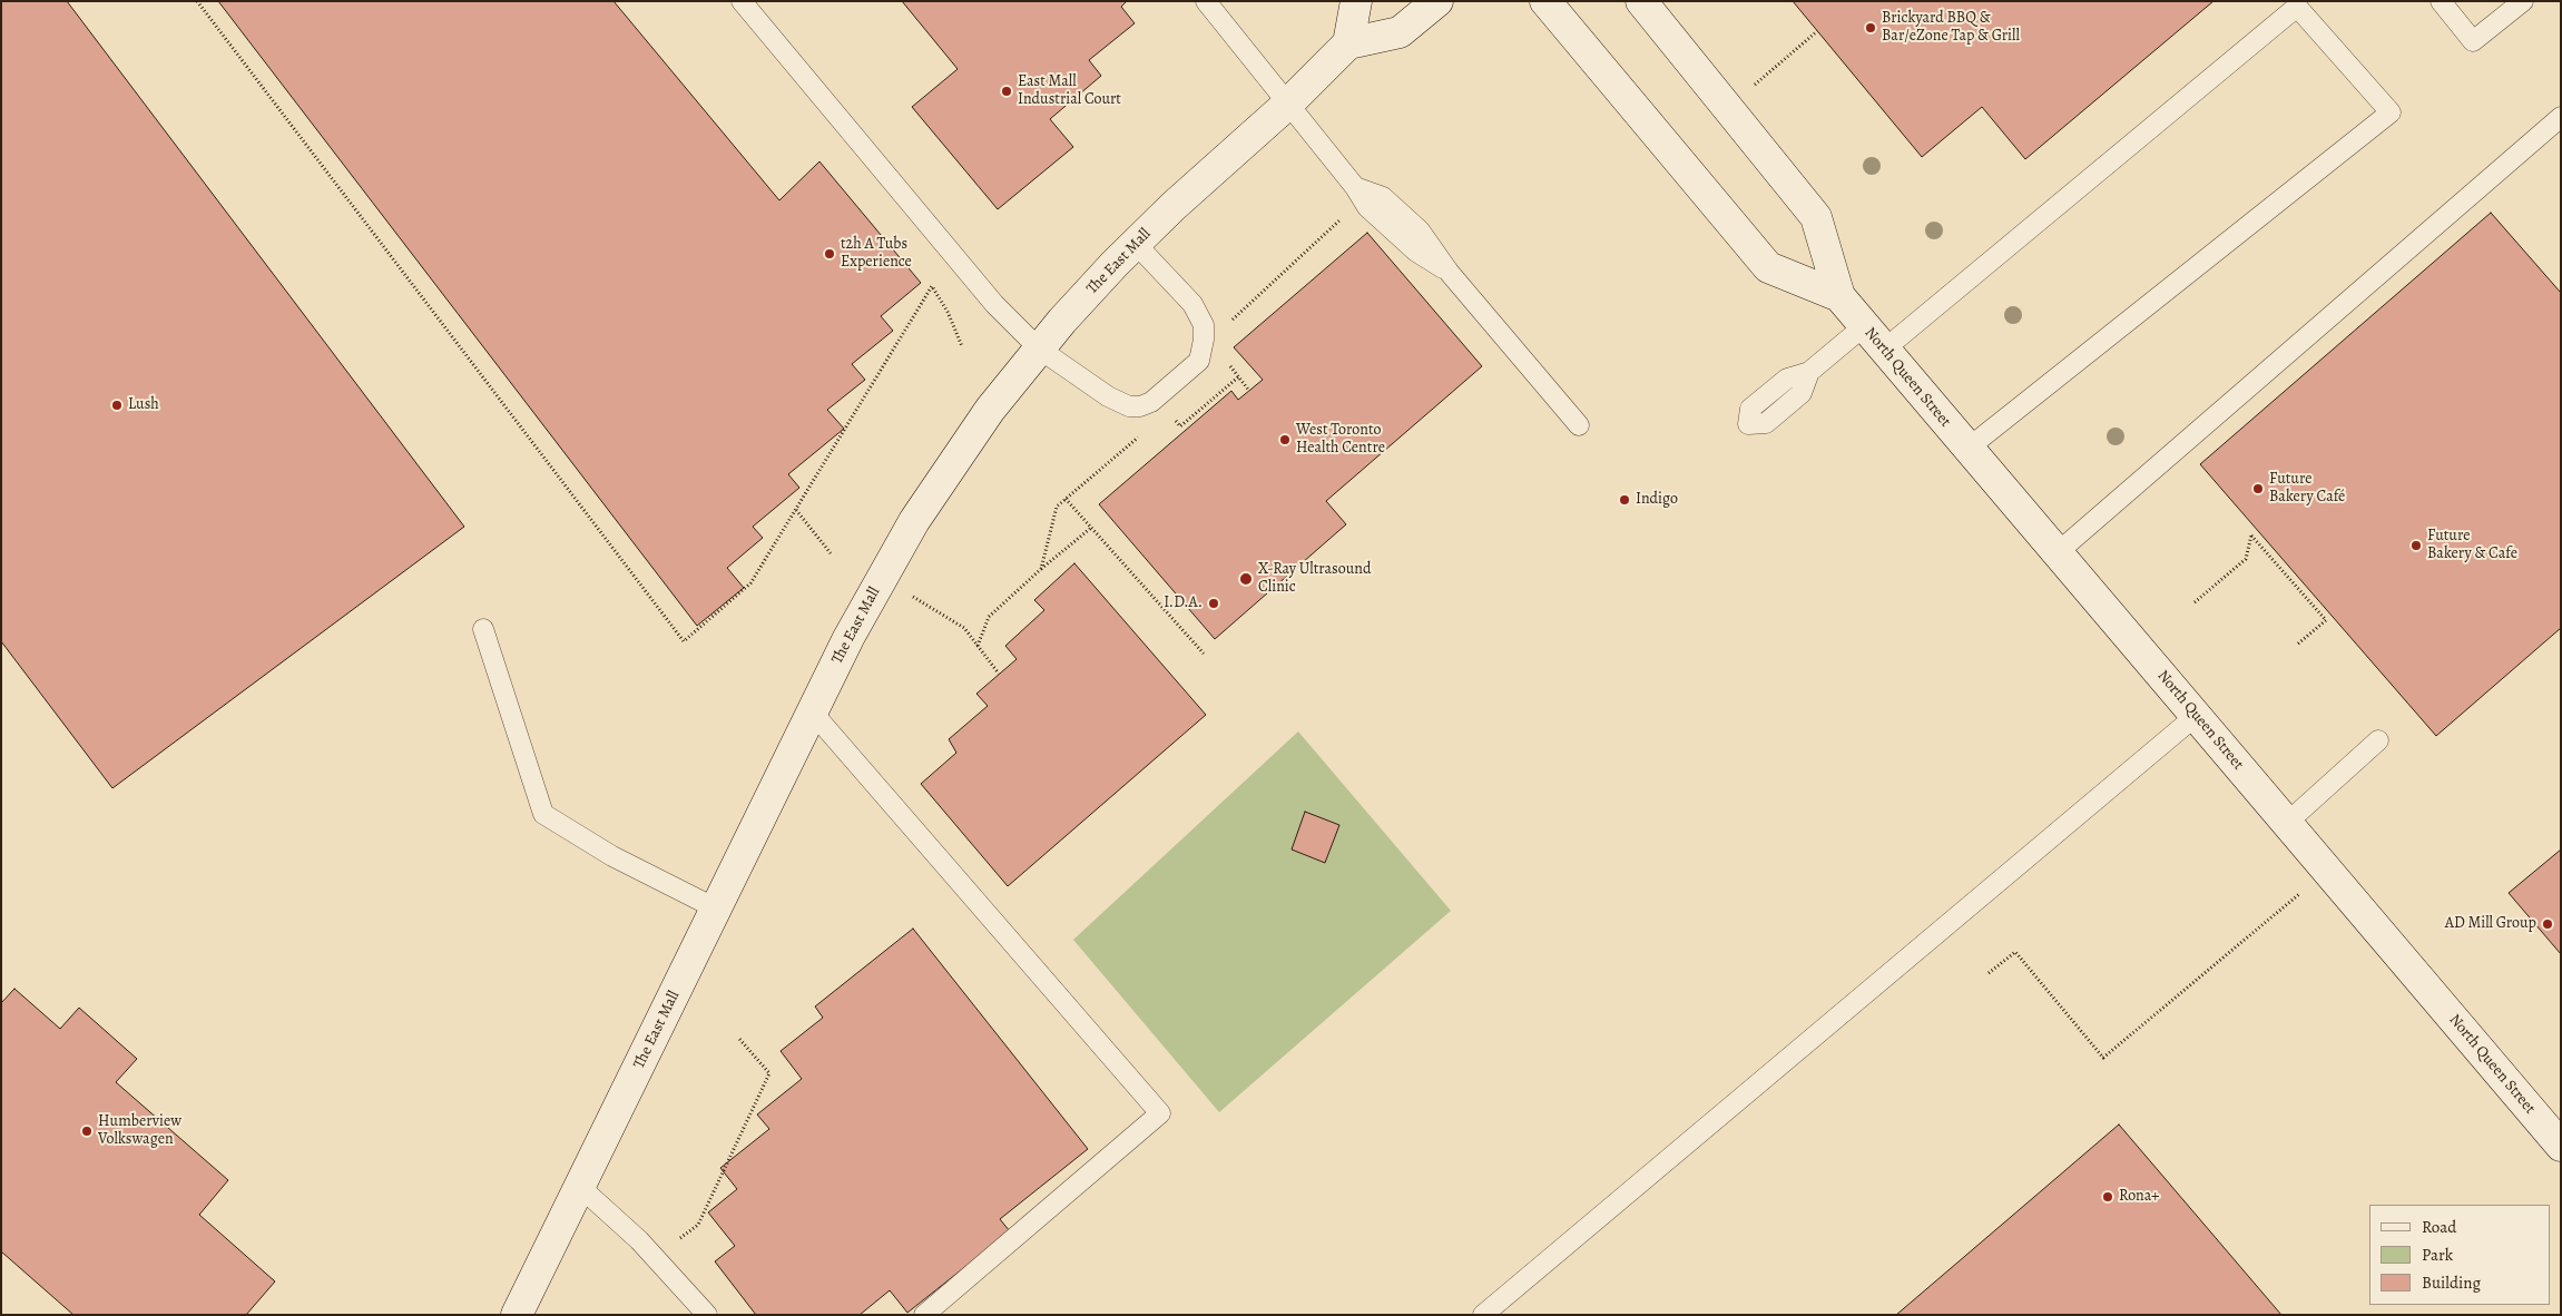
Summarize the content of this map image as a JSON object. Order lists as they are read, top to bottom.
{
  "streets": {
    "main road": ["The East Mall", "North Queen Street"]
  },
  "places": [
    "Brickyard BBQ & Bar/eZone Tap & Grill",
    "East Mall Industrial Court",
    "t2h A Tubs Experience",
    "Lush",
    "West Toronto Health Centre",
    "Future Bakery Café",
    "Indigo",
    "Future Bakery & Cafe",
    "X-Ray Ultrasound Clinic",
    "I.D.A.",
    "AD Mill Group",
    "Humberview Volkswagen",
    "Rona+"
  ],
  "legend": ["Road", "Park", "Building"]
}
